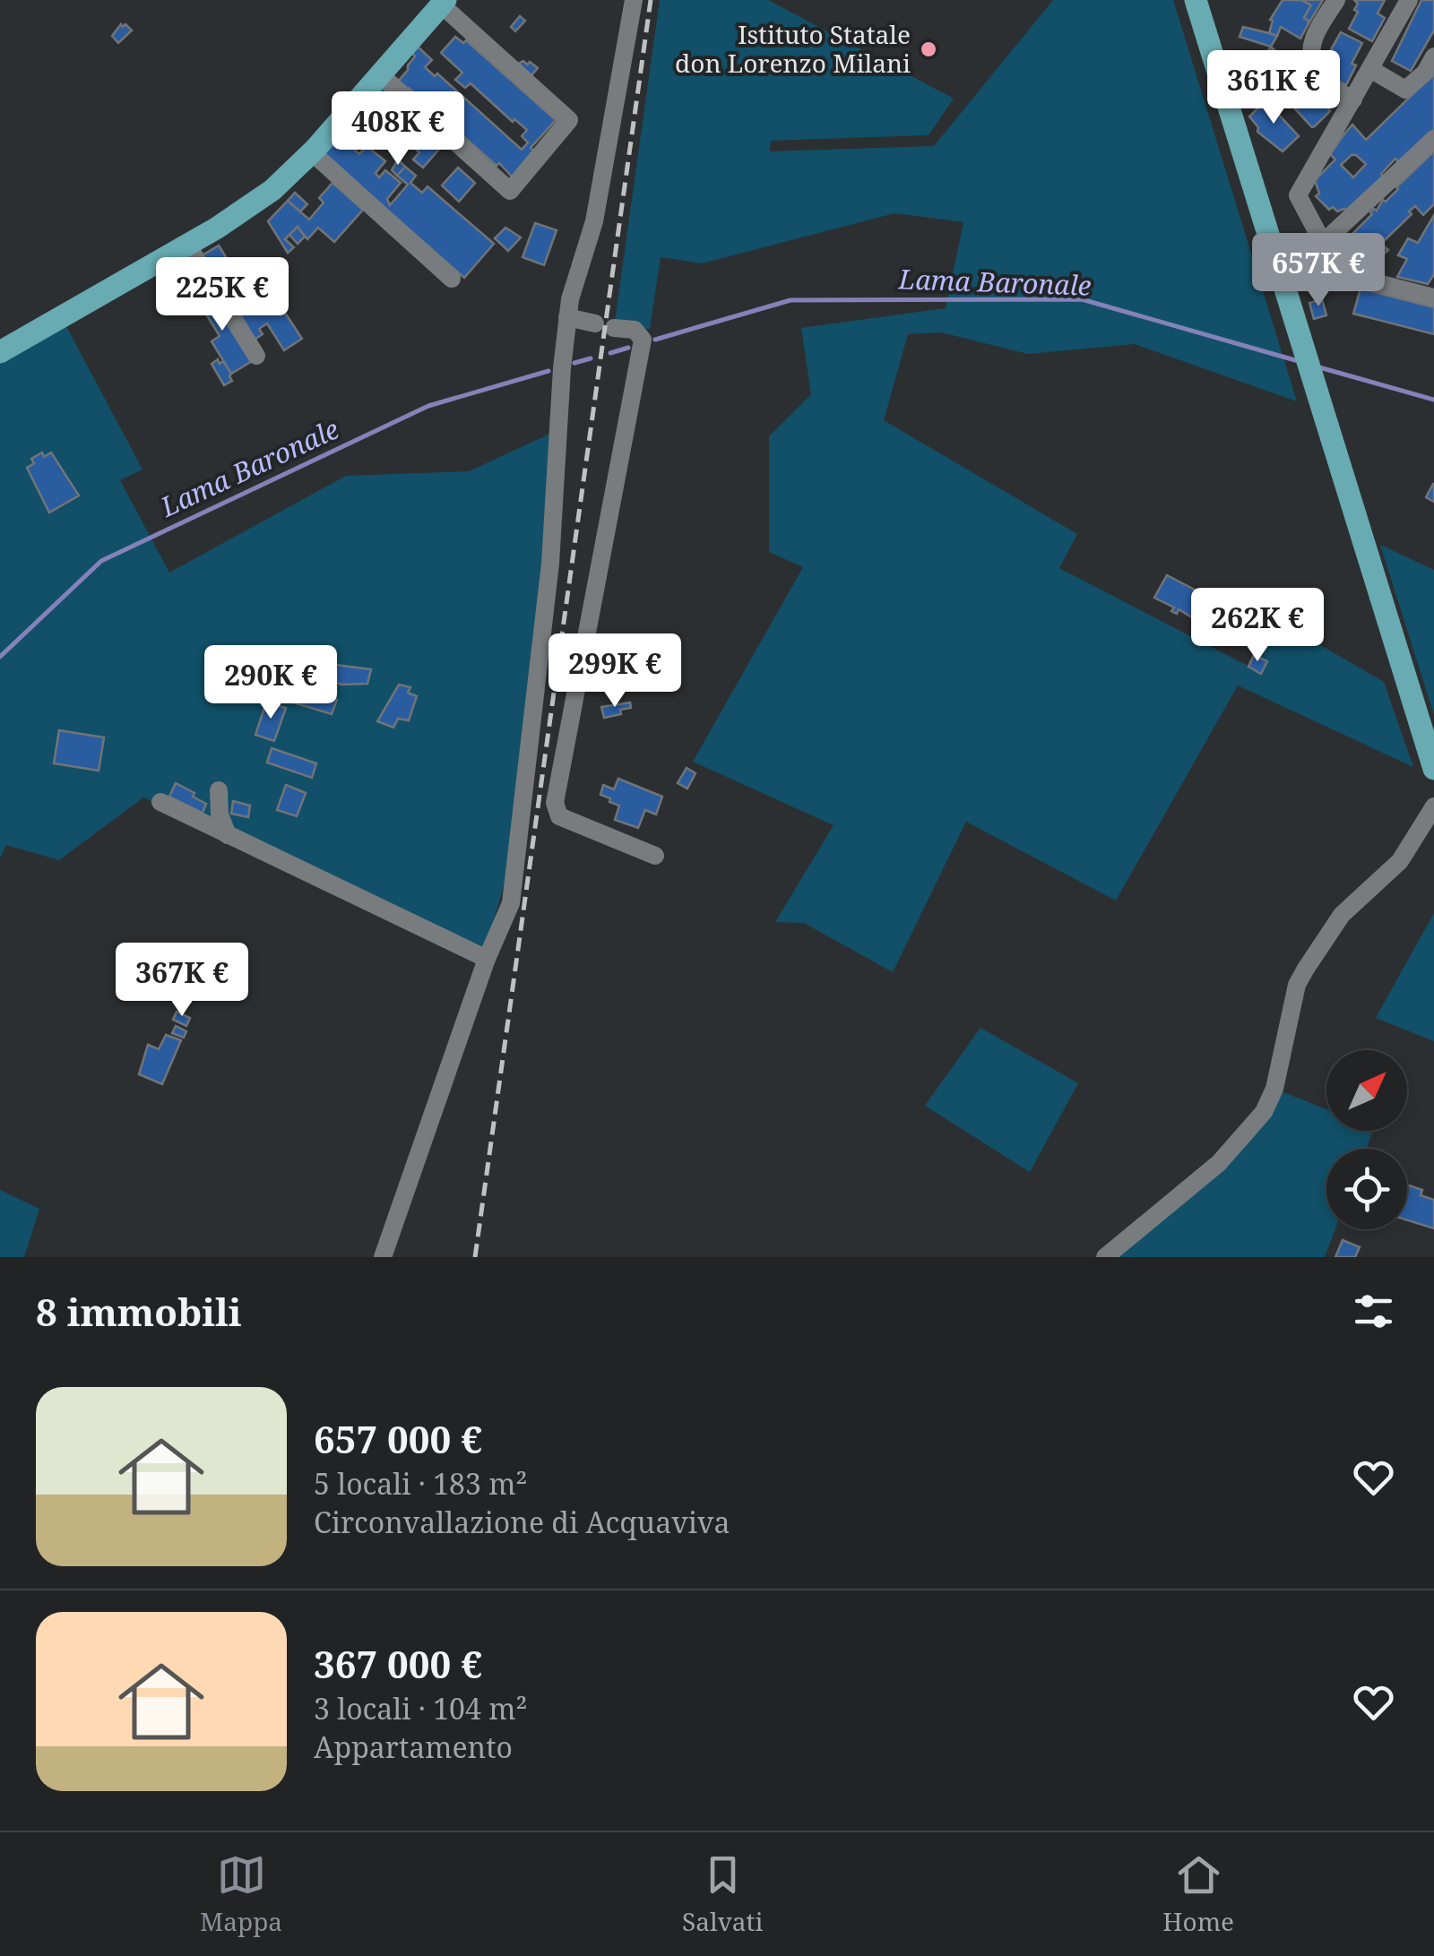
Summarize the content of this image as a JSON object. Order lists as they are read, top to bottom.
{
  "water": ["Lama Baronale"],
  "places": ["Istituto Statale don Lorenzo Milani"],
  "north": "top right",
  "page": {
    "price": [
      "361K €",
      "408K €",
      "657K €",
      "225K €",
      "262K €",
      "299K €",
      "290K €",
      "367K €"
    ],
    "heading": "8 immobili",
    "list": [
      {
        "name": "657 000 €",
        "note": "5 locali · 183 m² · Circonvallazione di Acquaviva"
      },
      {
        "name": "367 000 €",
        "note": "3 locali · 104 m² · Appartamento"
      }
    ],
    "tabs": ["Mappa", "Salvati", "Home"]
  }
}
